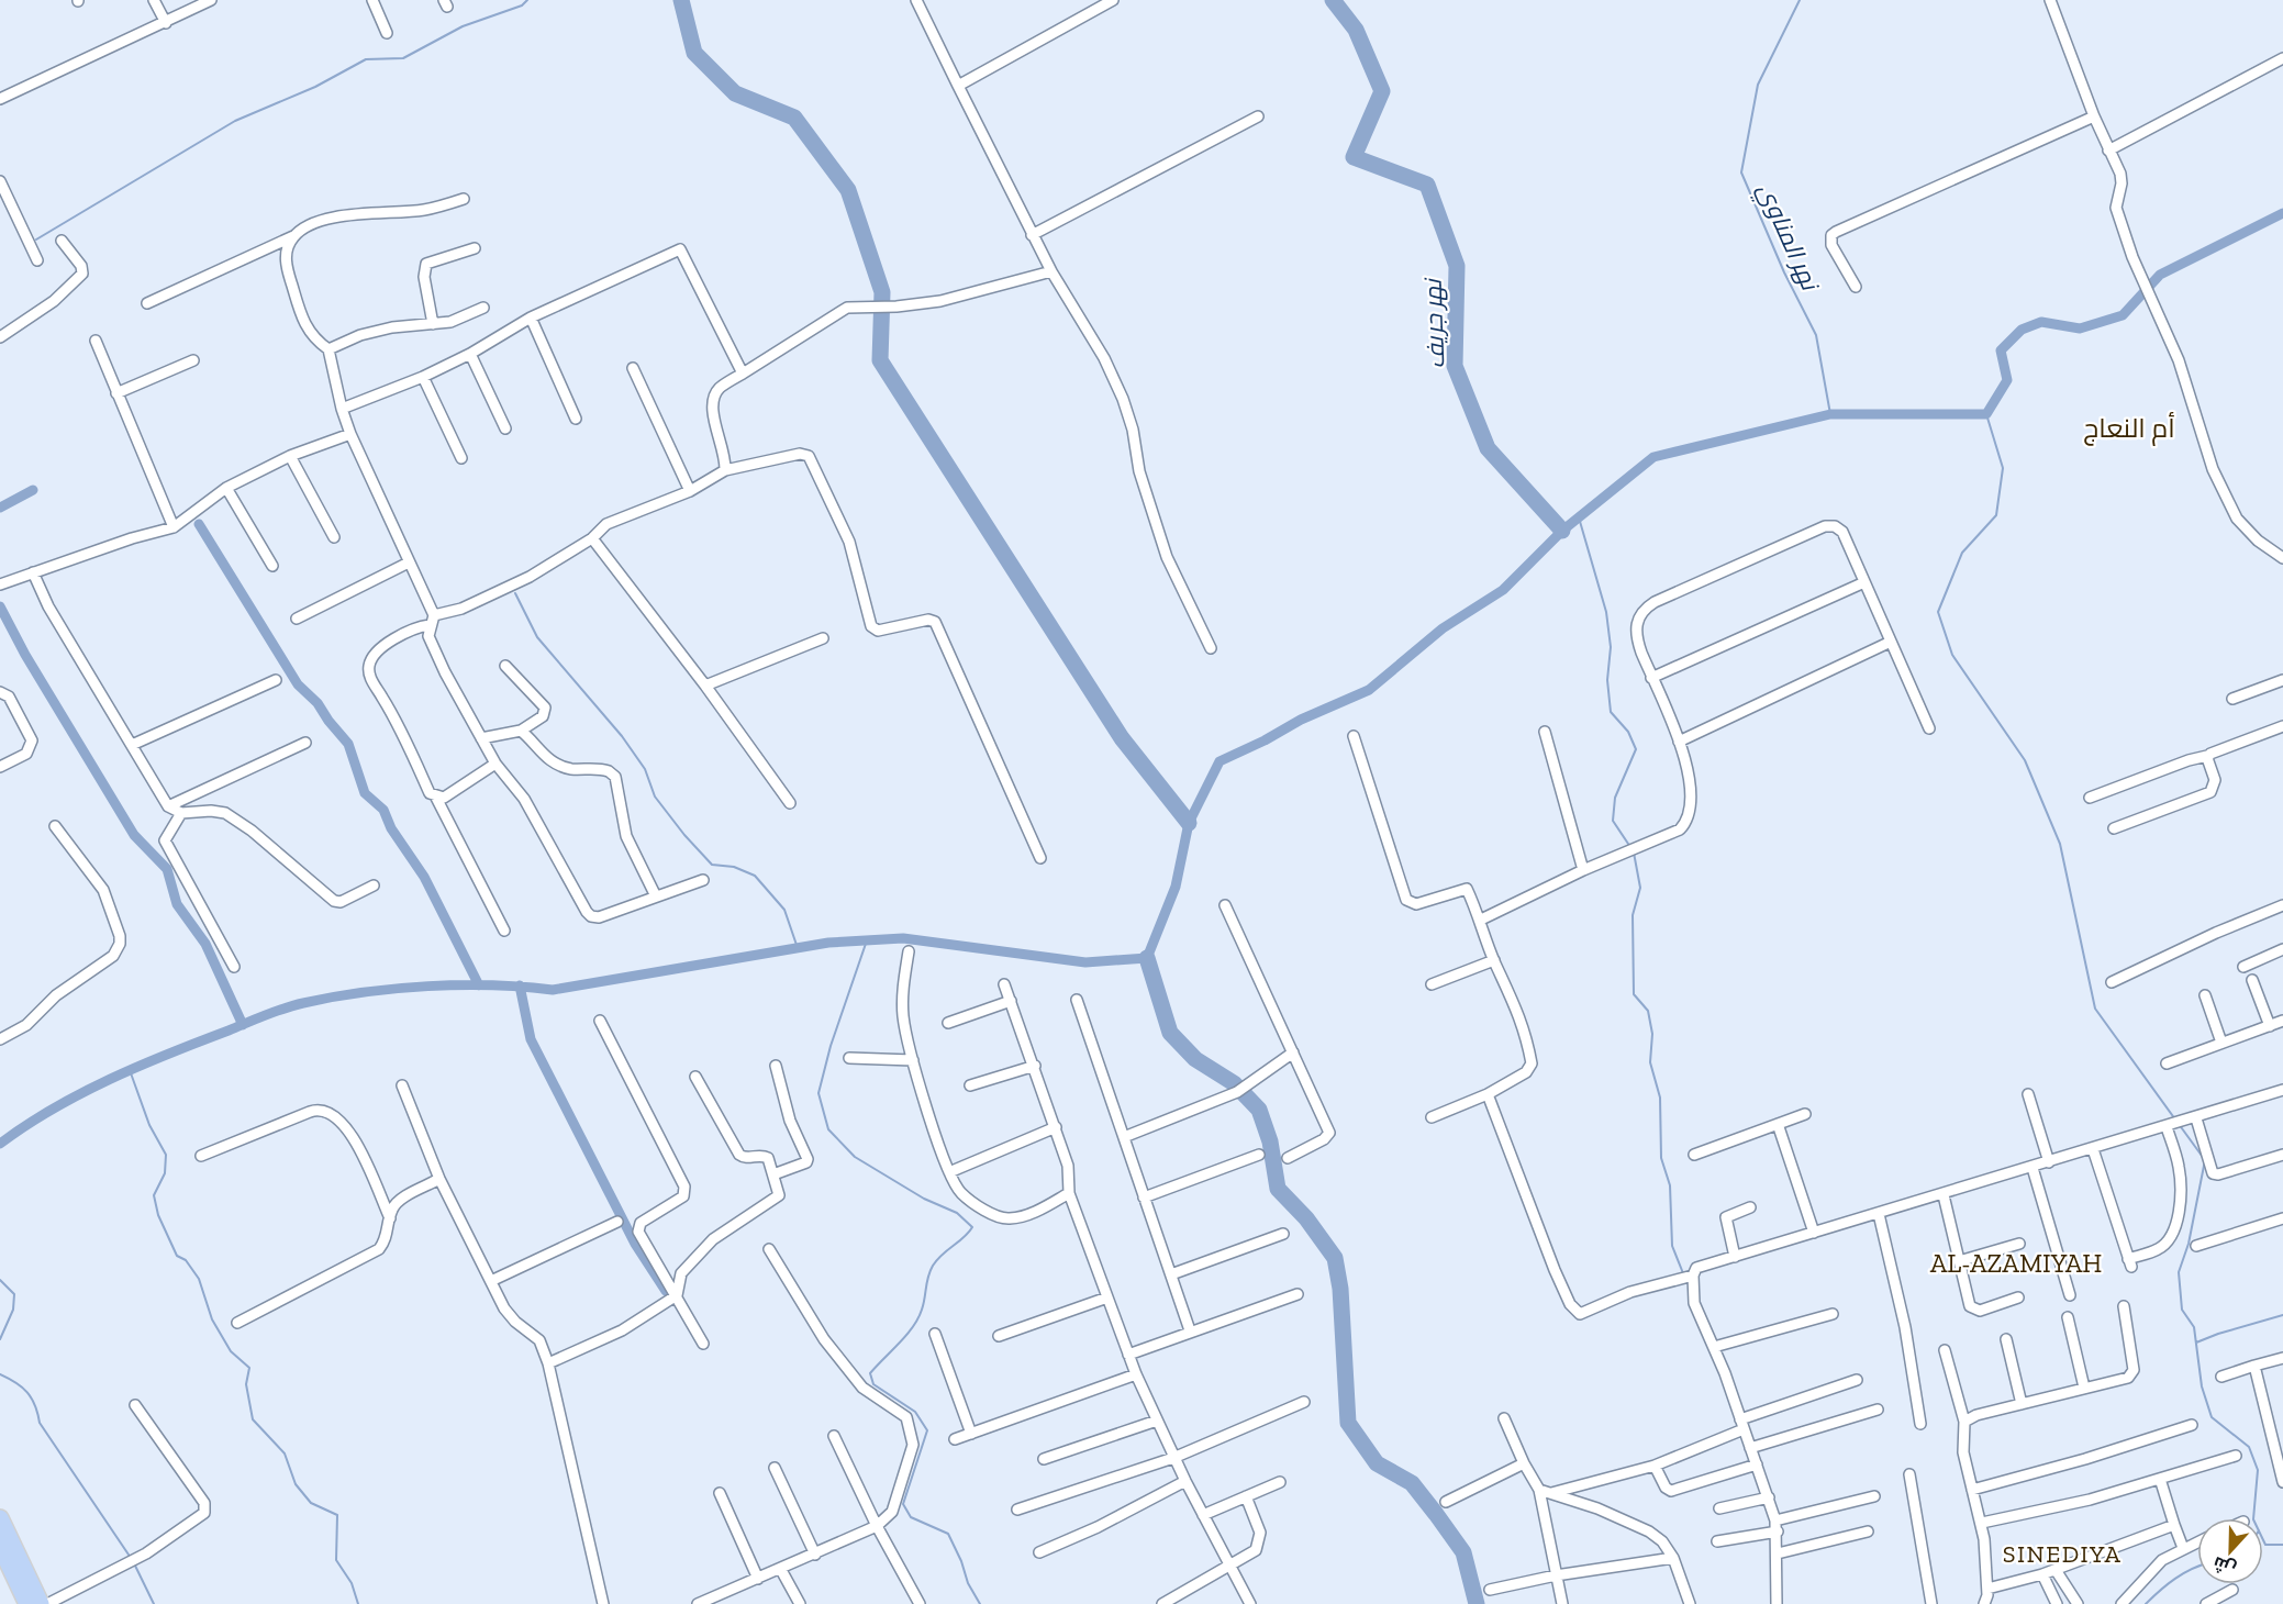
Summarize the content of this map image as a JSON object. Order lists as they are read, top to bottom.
{
  "districts": ["أم النعاج", "AL-AZAMIYAH", "SINEDIYA"],
  "water": ["نهر المناوي", "نهر جريف"],
  "north": "bottom"
}
